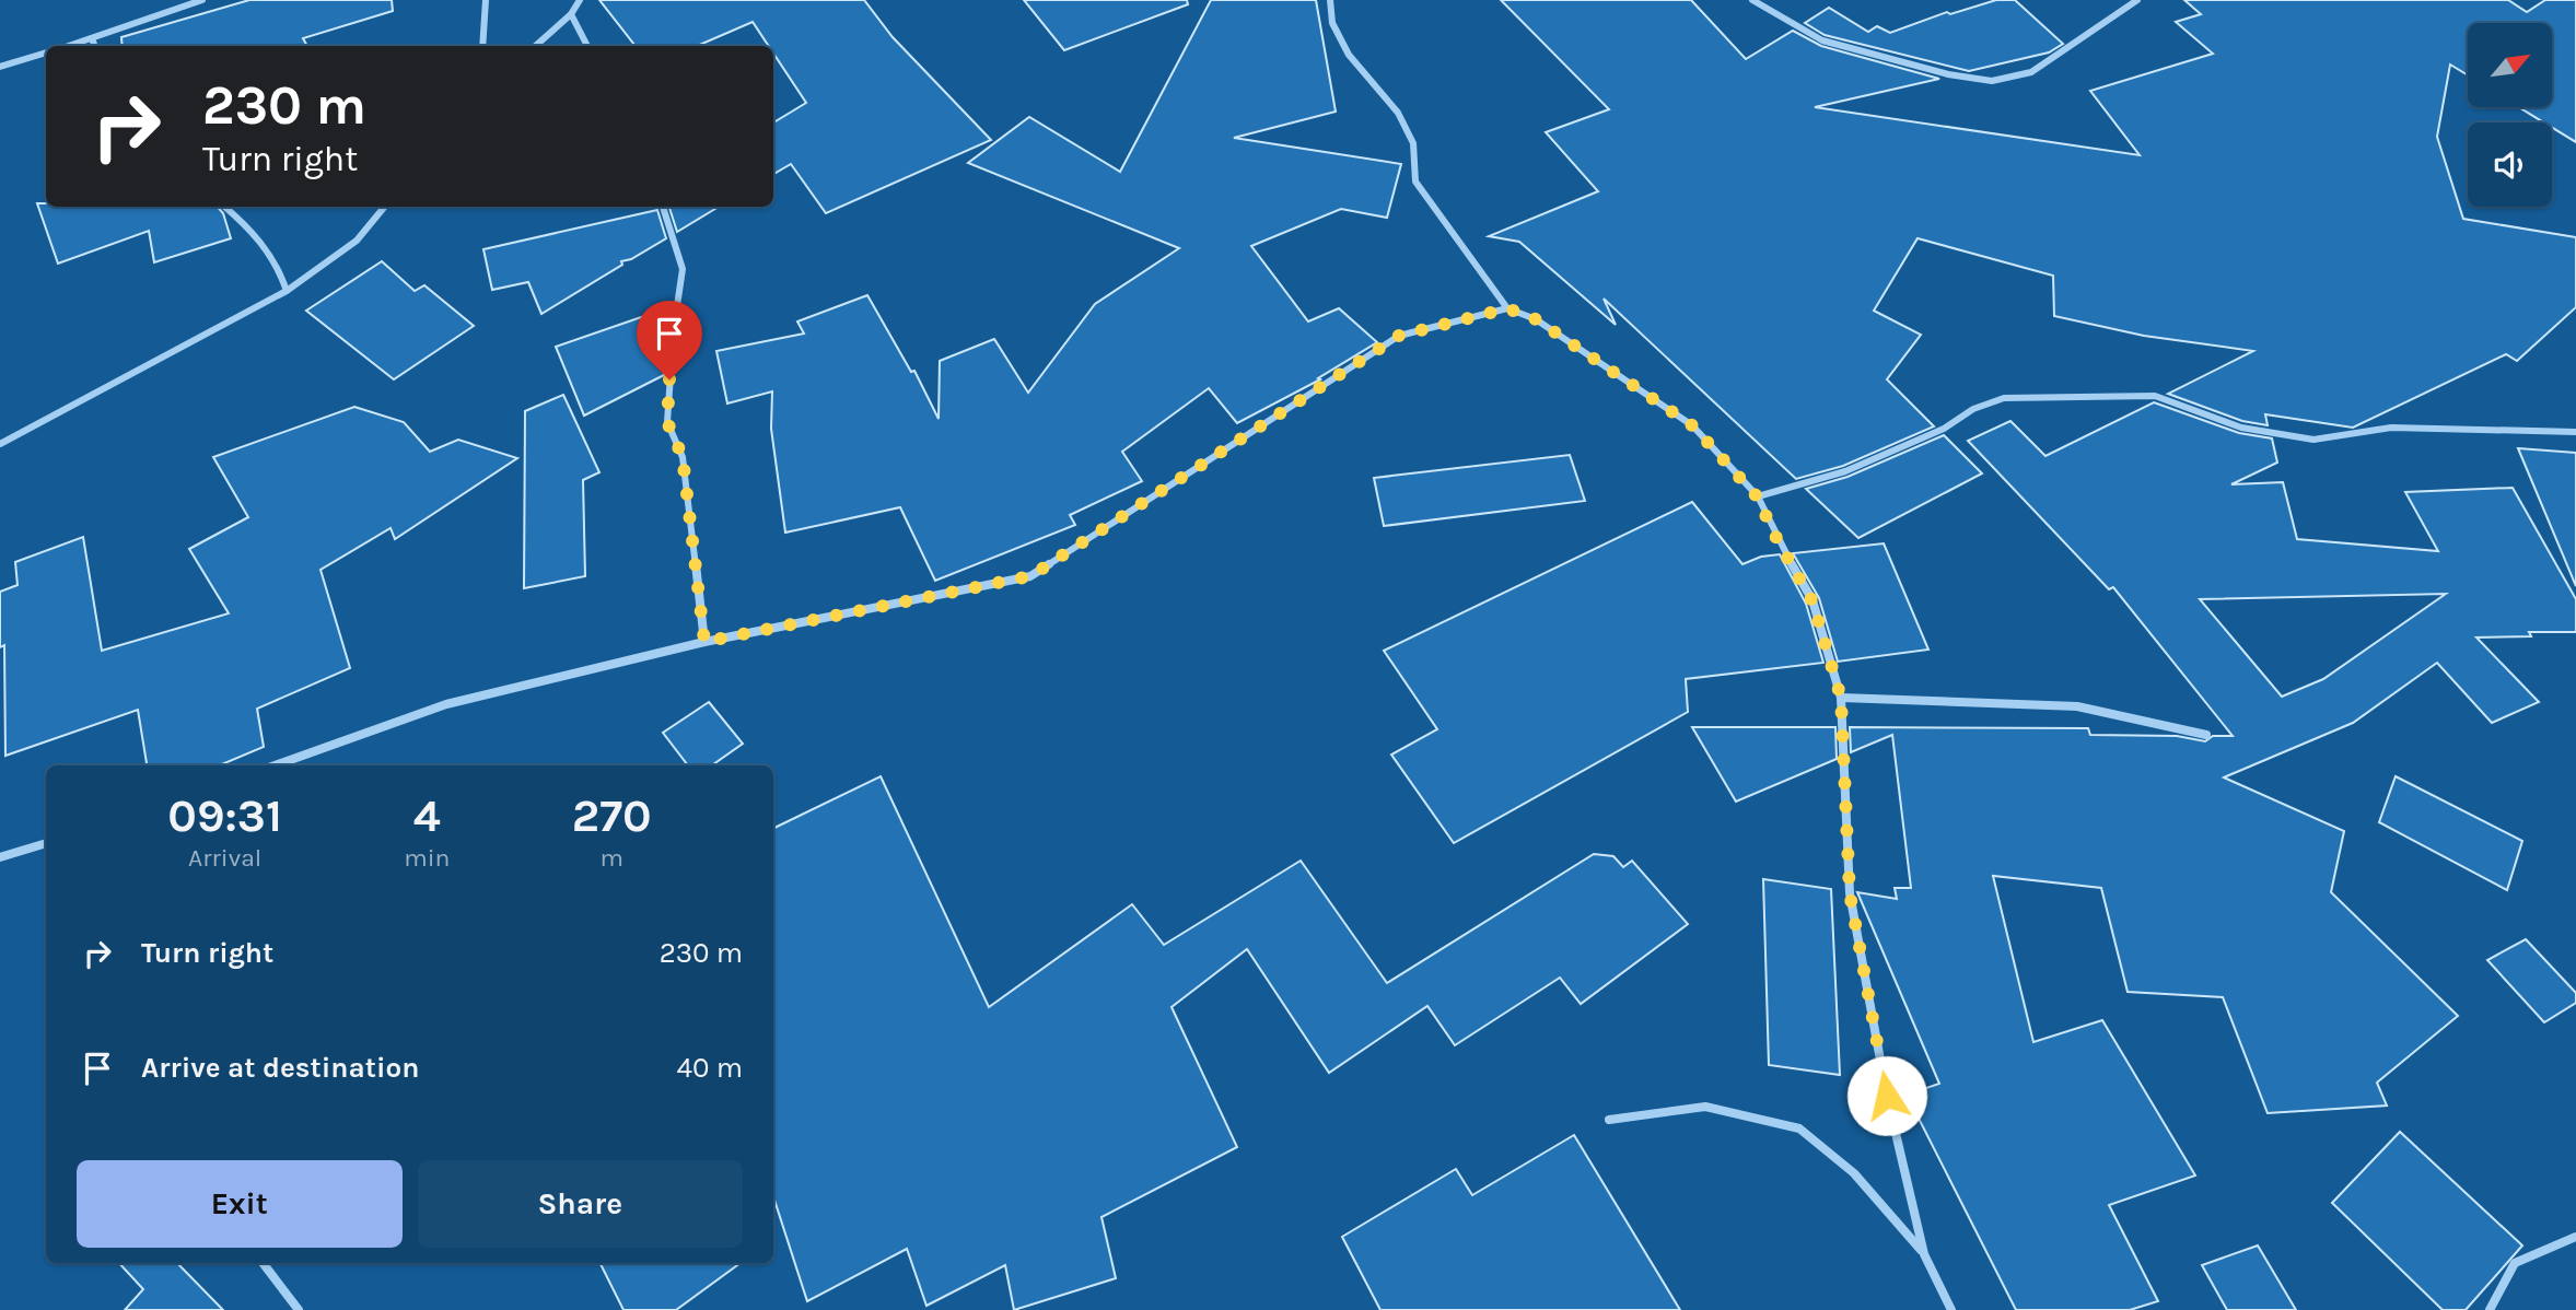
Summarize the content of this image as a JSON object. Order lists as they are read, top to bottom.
{
  "north": "top right",
  "page": {
    "turn": ["230 m", "Turn right"],
    "eta": [
      "09:31",
      "Arrival",
      "4",
      "min",
      "270",
      "m"
    ],
    "list": [
      {
        "name": "Turn right",
        "value": "230 m"
      },
      {
        "name": "Arrive at destination",
        "value": "40 m"
      }
    ],
    "buttons": ["Exit", "Share"]
  }
}
